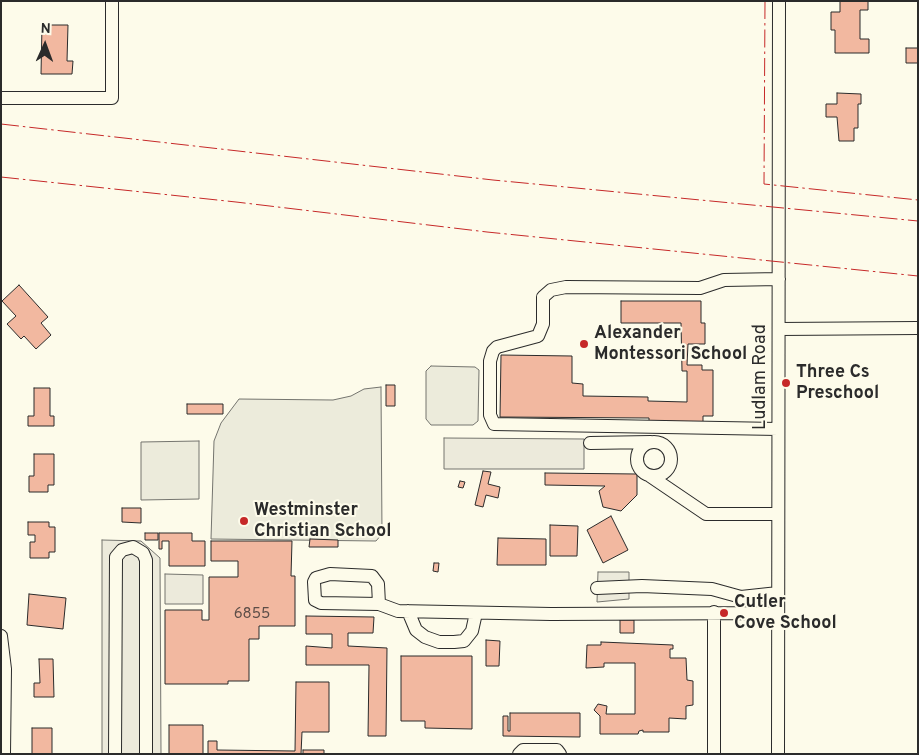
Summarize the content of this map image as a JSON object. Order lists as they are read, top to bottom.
{
  "streets": {
    "street": ["Ludlam Road"]
  },
  "places": [
    "Alexander Montessori School",
    "Three Cs Preschool",
    "Westminster Christian School",
    "Cutler Cove School"
  ],
  "house_numbers": ["6855"],
  "north": "top"
}
